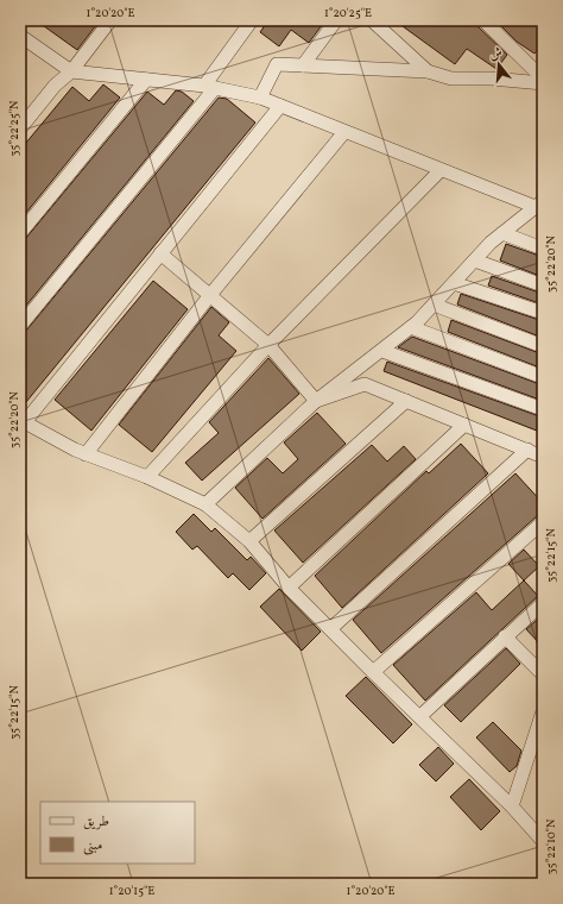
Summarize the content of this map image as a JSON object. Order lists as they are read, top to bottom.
{
  "legend": ["طريق", "مبنى"],
  "north": "top",
  "coordinates": [
    "1°20'20\"E",
    "1°20'25\"E",
    "35°22'25\"N",
    "35°22'20\"N",
    "35°22'15\"N",
    "35°22'10\"N",
    "1°20'15\"E"
  ]
}
